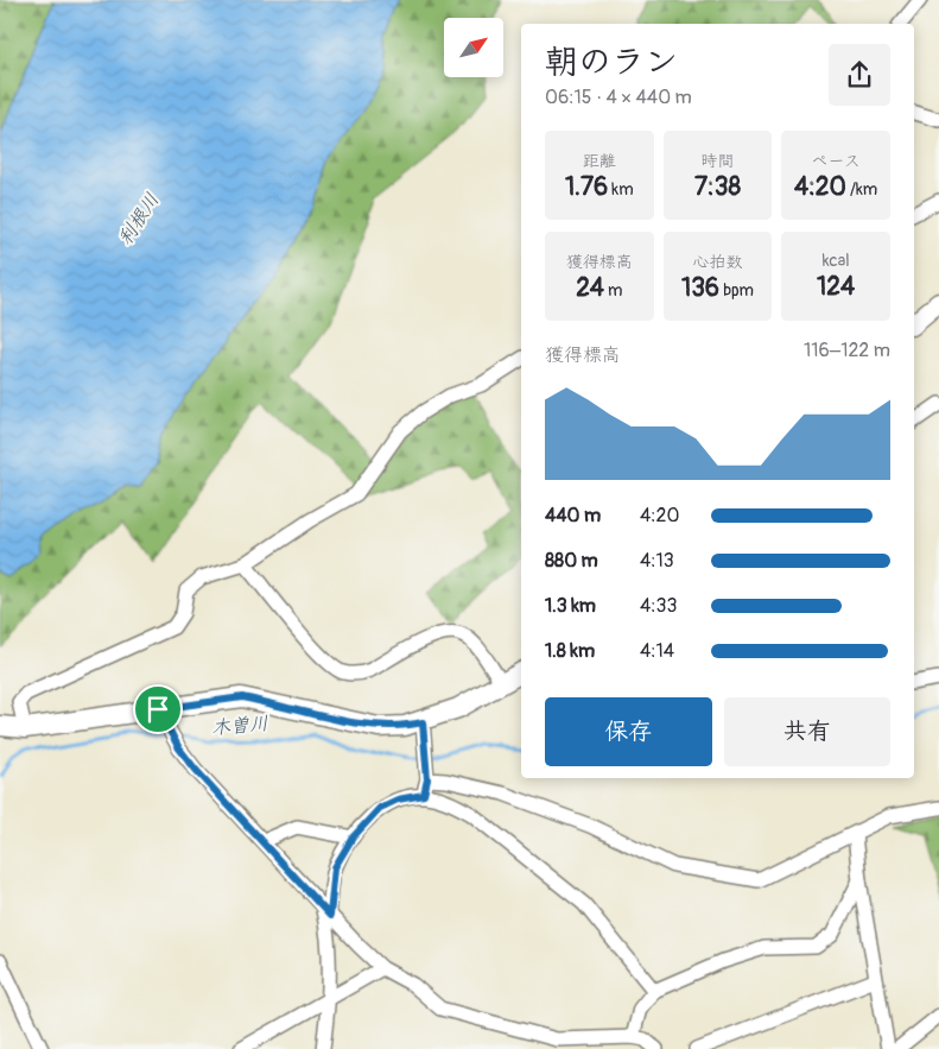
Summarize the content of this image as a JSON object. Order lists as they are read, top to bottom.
{
  "water": ["利根川", "木曽川"],
  "north": "top right",
  "page": {
    "heading": ["朝のラン", "06:15 · 4 × 440 m"],
    "stats": [
      ["距離", "1.76 km"],
      ["時間", "7:38"],
      ["ペース", "4:20 /km"],
      ["獲得標高", "24 m"],
      ["心拍数", "136 bpm"],
      ["kcal", "124"]
    ],
    "chart": ["獲得標高", "116–122 m"],
    "list": [
      {
        "name": "440 m",
        "note": "4:20"
      },
      {
        "name": "880 m",
        "note": "4:13"
      },
      {
        "name": "1.3 km",
        "note": "4:33"
      },
      {
        "name": "1.8 km",
        "note": "4:14"
      }
    ],
    "buttons": ["保存", "共有"]
  }
}
